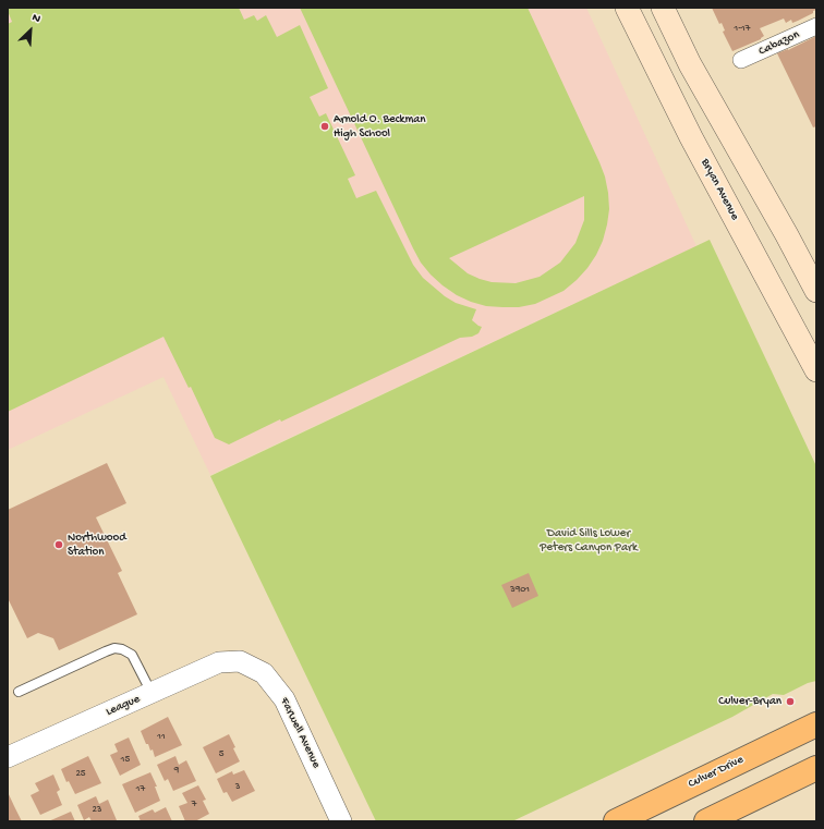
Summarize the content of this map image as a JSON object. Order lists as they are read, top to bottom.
{
  "streets": {
    "main road": ["Bryan Avenue", "Culver Drive"],
    "street": ["Cabazon", "League", "Farwell Avenue"]
  },
  "crossings": [
    ["League", "Farwell Avenue"]
  ],
  "parks": ["David Sills Lower Peters Canyon Park"],
  "places": ["Arnold O. Beckman High School", "Northwood Station", "Culver-Bryan"],
  "house_numbers": [
    "1-17",
    "3901",
    "11",
    "5",
    "15",
    "9",
    "25",
    "3",
    "17",
    "7",
    "23"
  ],
  "north": "top right"
}
